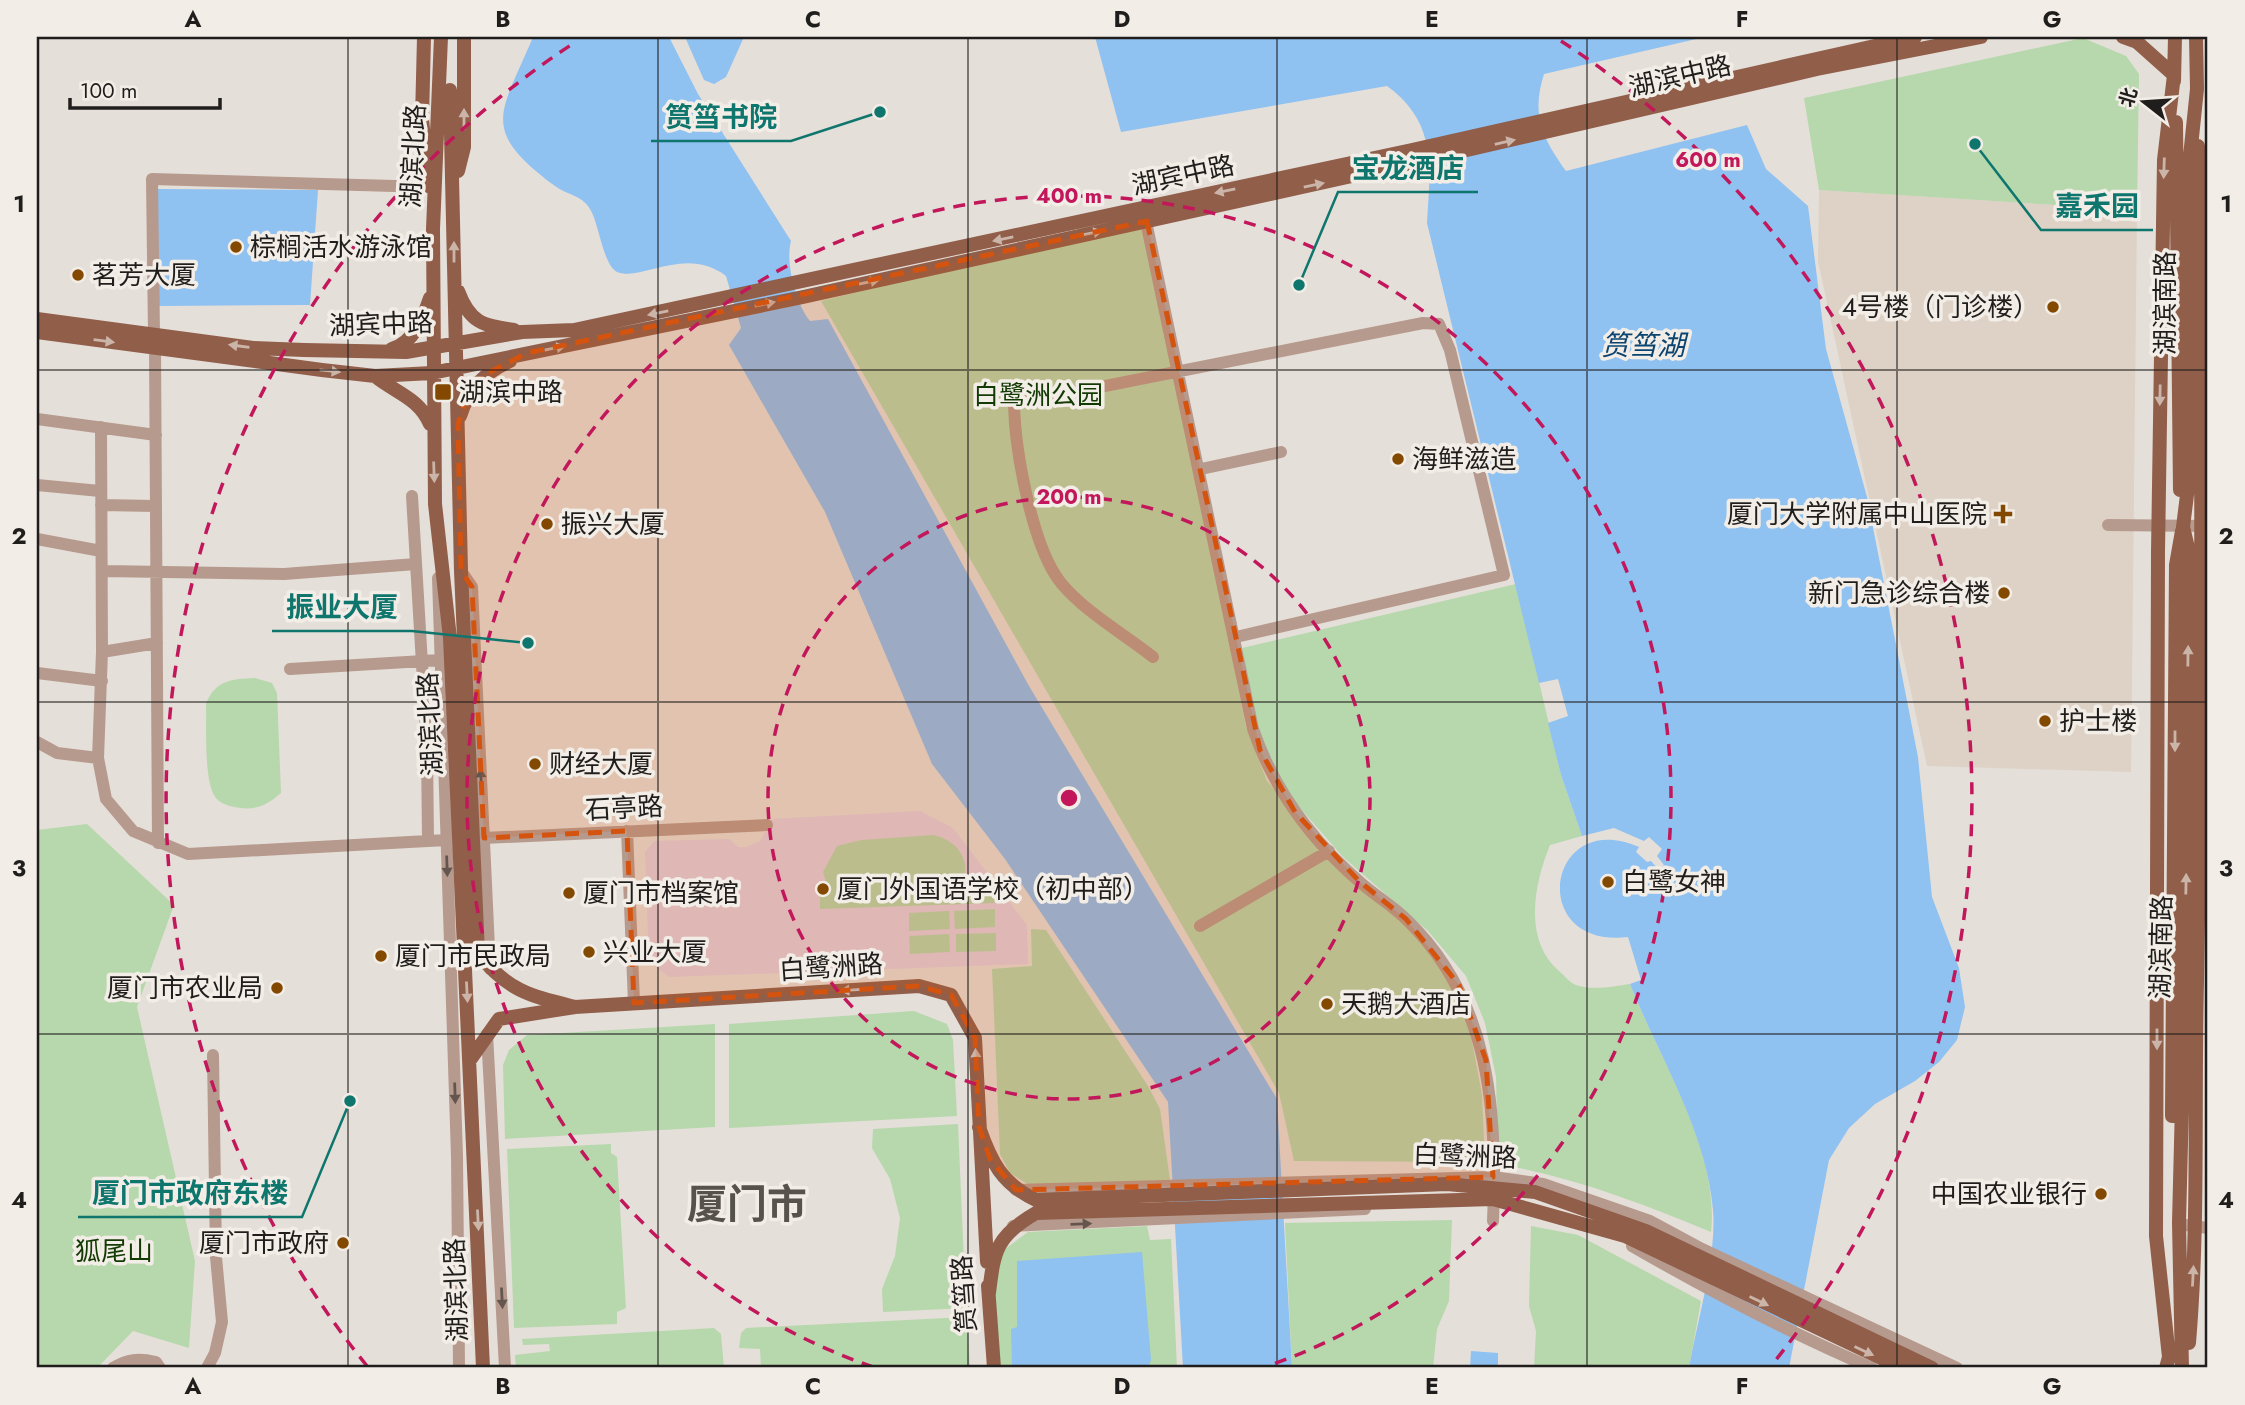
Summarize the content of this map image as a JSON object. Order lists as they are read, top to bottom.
{
  "streets": {
    "main road": [
      "湖滨中路",
      "湖滨北路",
      "湖宾中路",
      "湖滨南路",
      "白鹭洲路",
      "筼筜路"
    ],
    "street": ["石亭路"]
  },
  "crossings": [
    ["湖滨中路", "湖宾中路"],
    ["湖滨北路", "湖宾中路"],
    ["湖滨北路", "白鹭洲路"],
    ["白鹭洲路", "筼筜路"]
  ],
  "districts": ["厦门市"],
  "water": ["筼筜湖"],
  "parks": ["白鹭洲公园", "狐尾山"],
  "places": {
    "other": [
      "筼筜书院",
      "嘉禾园",
      "棕榈活水游泳馆",
      "茗芳大厦",
      "宝龙酒店",
      "4号楼（门诊楼）",
      "海鲜滋造",
      "振兴大厦",
      "新门急诊综合楼",
      "振业大厦",
      "护士楼",
      "财经大厦",
      "白鹭女神",
      "厦门外国语学校（初中部）",
      "厦门市档案馆",
      "兴业大厦",
      "厦门市民政局",
      "厦门市农业局",
      "天鹅大酒店",
      "厦门市政府东楼",
      "中国农业银行",
      "厦门市政府"
    ],
    "transit": ["湖滨中路"],
    "health": ["厦门大学附属中山医院"]
  },
  "scale_bar": "100 m",
  "north": "left",
  "grid": {
    "columns": [
      "A",
      "B",
      "C",
      "D",
      "E",
      "F",
      "G"
    ],
    "rows": [
      "1",
      "2",
      "3",
      "4"
    ]
  },
  "rings": ["600 m", "400 m", "200 m"]
}
